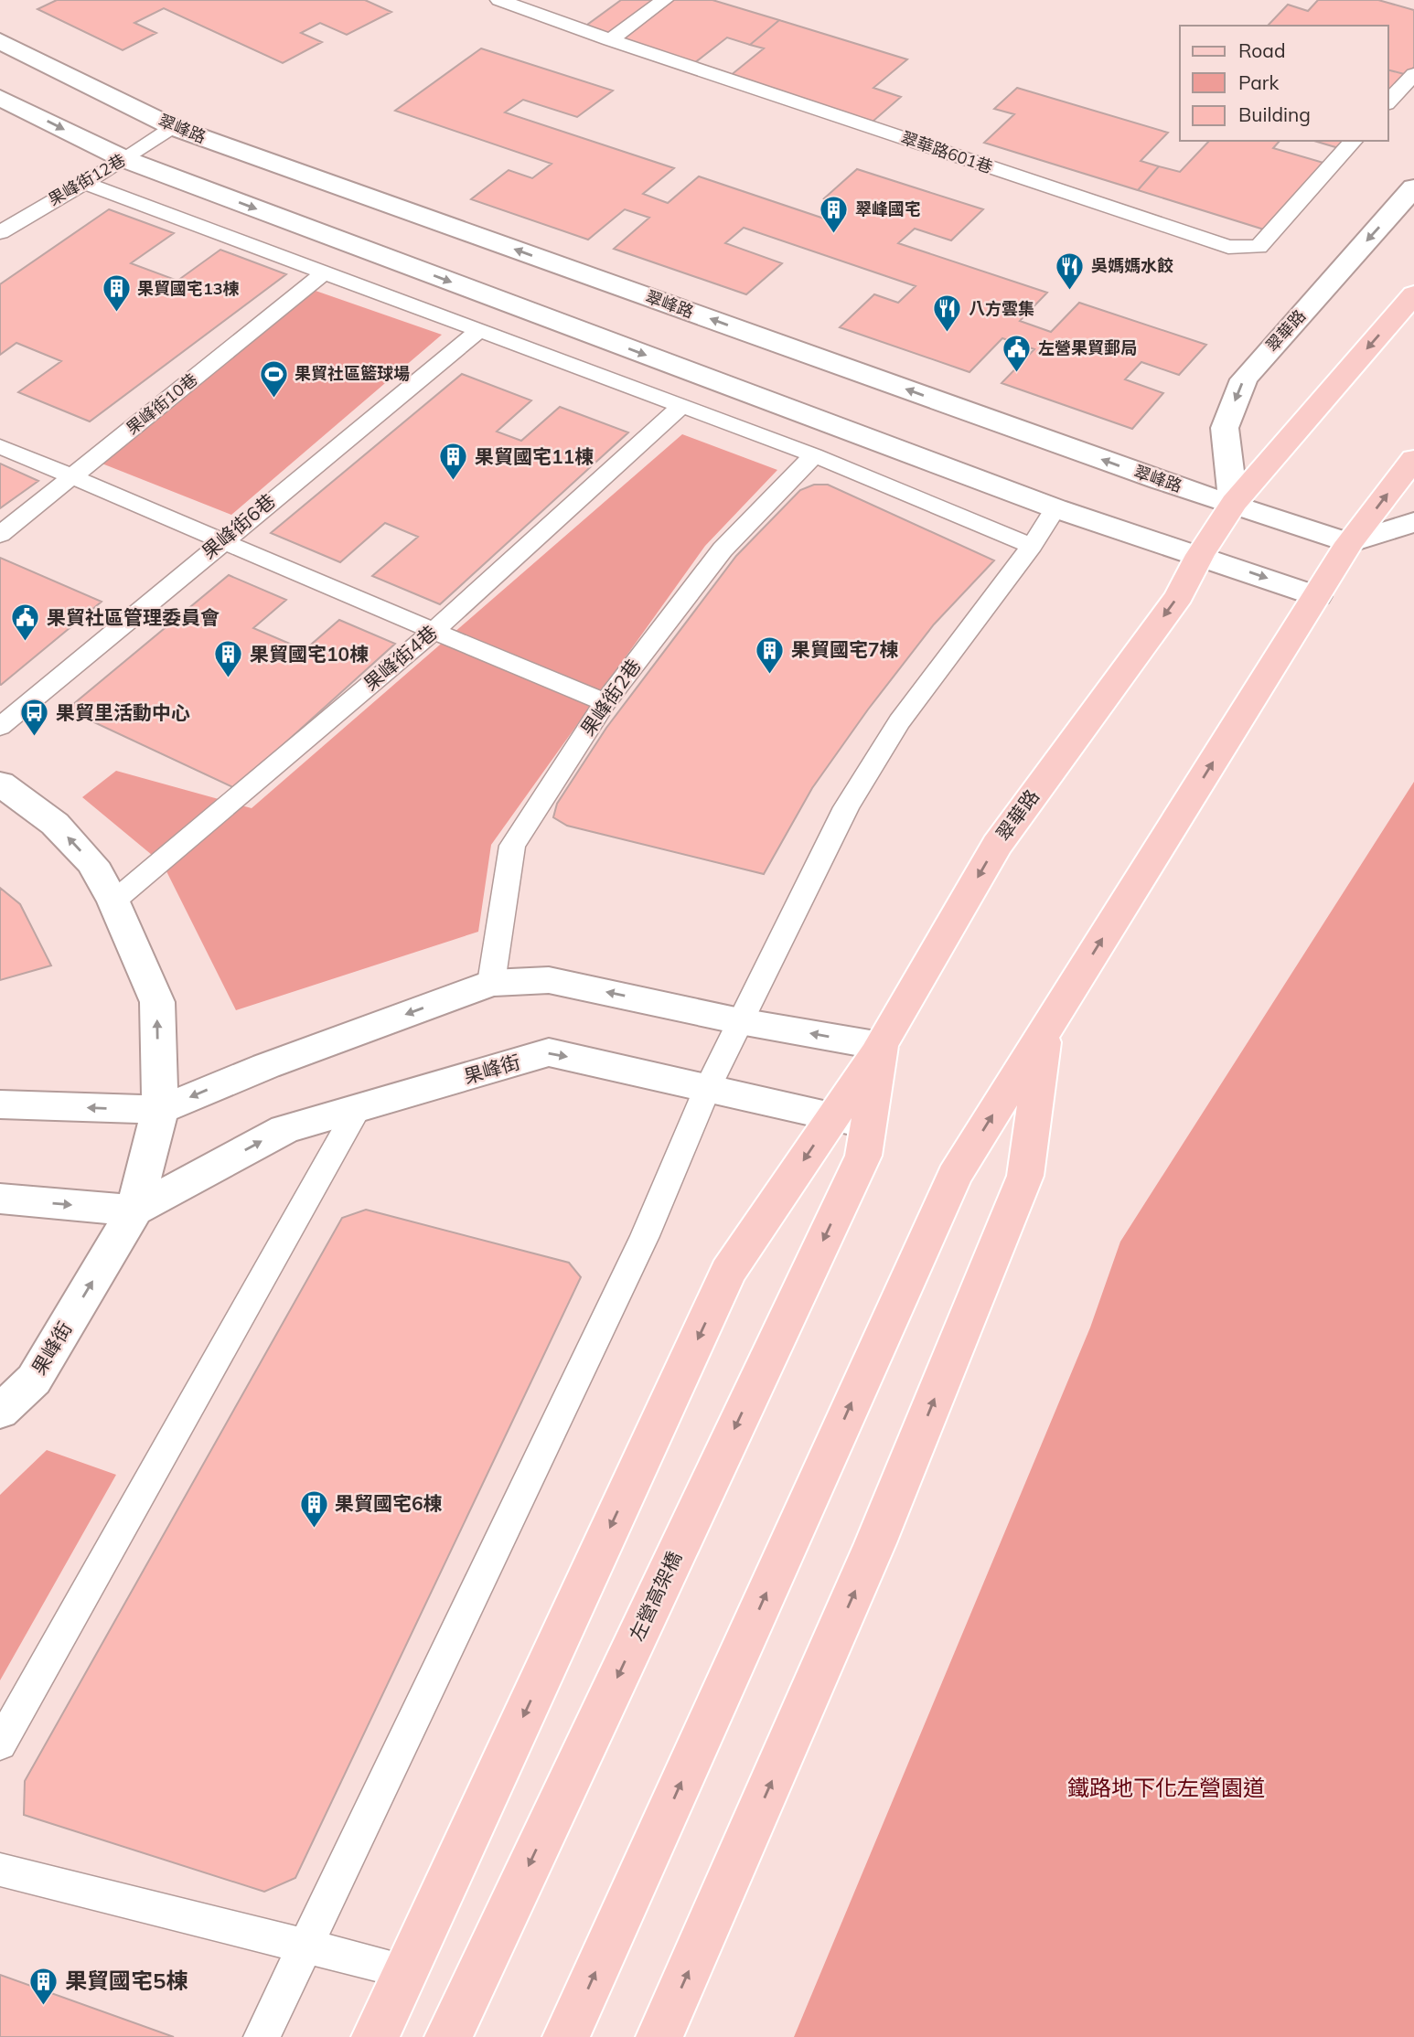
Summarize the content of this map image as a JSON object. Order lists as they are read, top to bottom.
{
  "streets": {
    "main road": ["翠華路", "左營高架橋"],
    "street": ["翠峰路", "果峰街"],
    "lane": [
      "翠華路601巷",
      "果峰街12巷",
      "果峰街10巷",
      "果峰街6巷",
      "果峰街4巷",
      "果峰街2巷"
    ]
  },
  "crossings": [
    ["翠峰路", "果峰街12巷"],
    ["翠峰路", "翠華路"],
    ["翠華路", "果峰街"],
    ["翠華路", "左營高架橋"],
    ["果峰街4巷", "果峰街"],
    ["果峰街", "左營高架橋"]
  ],
  "one_way": ["翠華路"],
  "parks": ["鐵路地下化左營園道"],
  "places": {
    "building": [
      "翠峰國宅",
      "果貿國宅13棟",
      "果貿國宅11棟",
      "果貿國宅7棟",
      "果貿國宅10棟",
      "果貿國宅6棟",
      "果貿國宅5棟"
    ],
    "restaurant": ["吳媽媽水餃", "八方雲集"],
    "public building": ["左營果貿郵局", "果貿社區管理委員會"],
    "sports": ["果貿社區籃球場"],
    "bus stop": ["果貿里活動中心"]
  },
  "legend": ["Road", "Park", "Building"]
}
